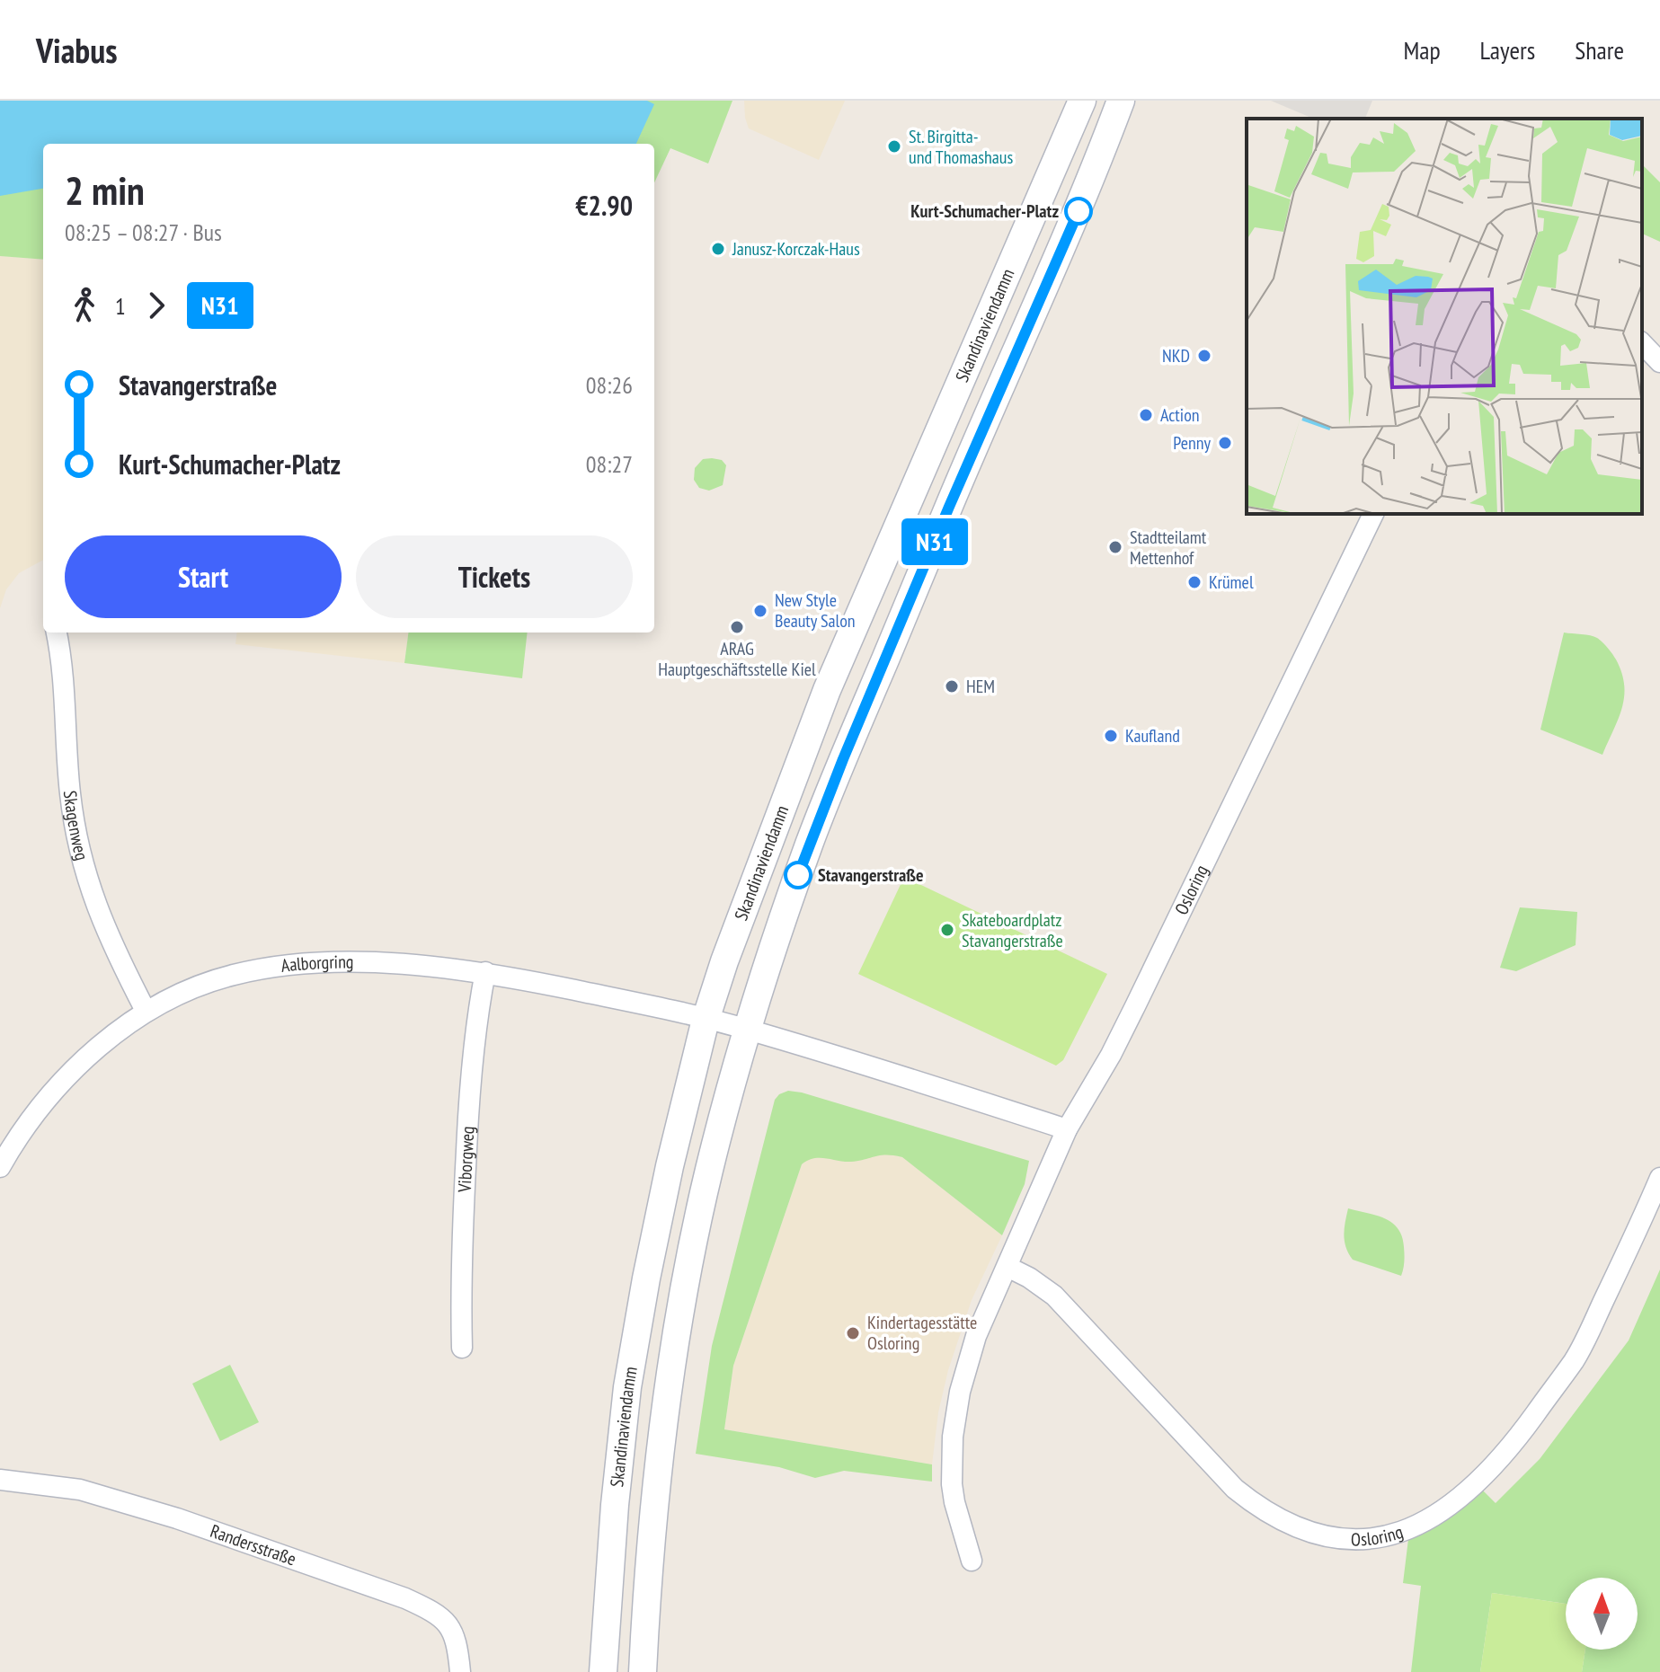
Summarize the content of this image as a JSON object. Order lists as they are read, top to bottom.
{
  "streets": {
    "main road": ["Skandinaviendamm"],
    "street": [
      "Skagenweg",
      "Osloring",
      "Aalborgring",
      "Viborgweg",
      "Randersstraße"
    ]
  },
  "crossings": [
    ["Skandinaviendamm", "Aalborgring"],
    ["Skagenweg", "Aalborgring"],
    ["Aalborgring", "Viborgweg"]
  ],
  "places": [
    "St. Birgitta- und Thomashaus",
    "Kurt-Schumacher-Platz",
    "Janusz-Korczak-Haus",
    "NKD",
    "Action",
    "Penny",
    "Stadtteilamt Mettenhof",
    "Krümel",
    "New Style Beauty Salon",
    "ARAG Hauptgeschäftsstelle Kiel",
    "HEM",
    "Kaufland",
    "Stavangerstraße",
    "Skateboardplatz Stavangerstraße",
    "Kindertagesstätte Osloring"
  ],
  "lines": ["bus line N31"],
  "north": "top",
  "page": {
    "header": "Viabus",
    "nav": ["Map", "Layers", "Share"],
    "on_map": "N31",
    "heading": ["2 min", "08:25 – 08:27 · Bus", "€2.90"],
    "legs": ["1", "N31"],
    "list": [
      {
        "name": "Stavangerstraße",
        "value": "08:26"
      },
      {
        "name": "Kurt-Schumacher-Platz",
        "value": "08:27"
      }
    ],
    "buttons": ["Start", "Tickets"]
  }
}
